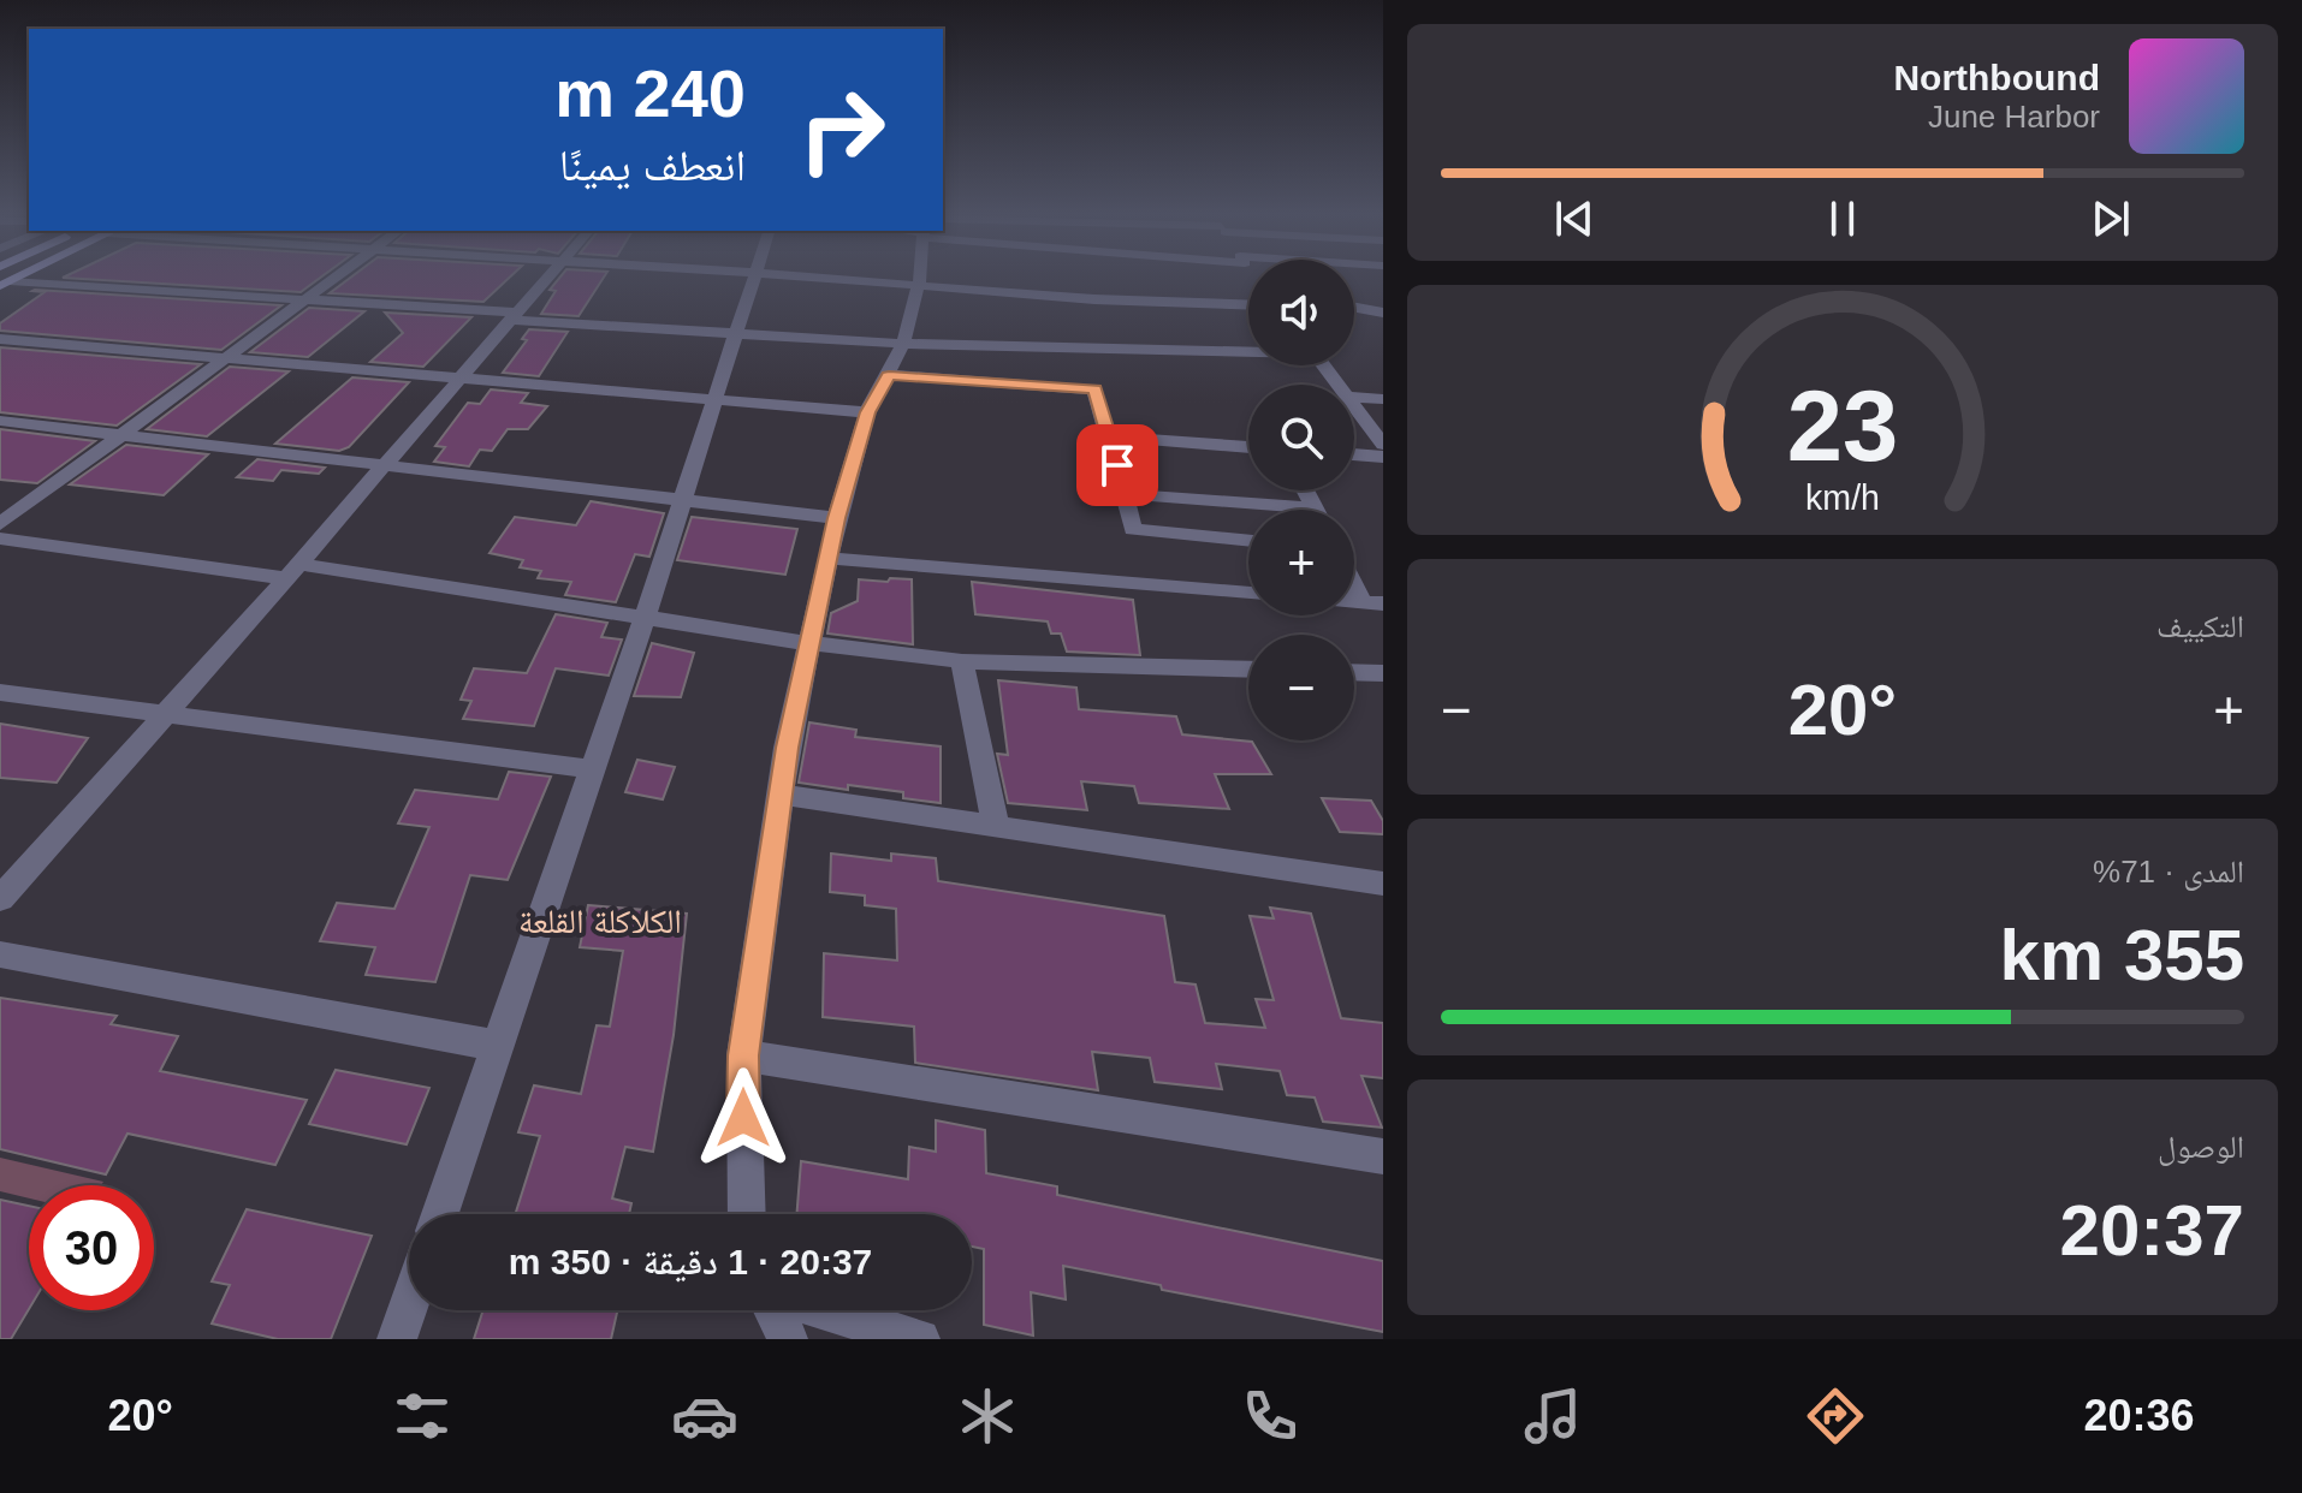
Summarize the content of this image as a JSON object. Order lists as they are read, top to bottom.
{
  "districts": ["الكلاكلة القلعة"],
  "page": {
    "turn": ["240 m", "انعطف يمينًا"],
    "song": ["Northbound", "June Harbor"],
    "map_buttons": ["+", "−"],
    "tile": [
      "التكييف",
      ["المدى · 71%", "355 km"],
      ["الوصول", "20:37"]
    ],
    "heat": ["−", "20°", "+"],
    "limit": "30",
    "trip": "20:37 · 1 دقيقة · 350 m",
    "tabs": ["20:36", "20°"],
    "gauge": ["23", "km/h"]
  }
}
